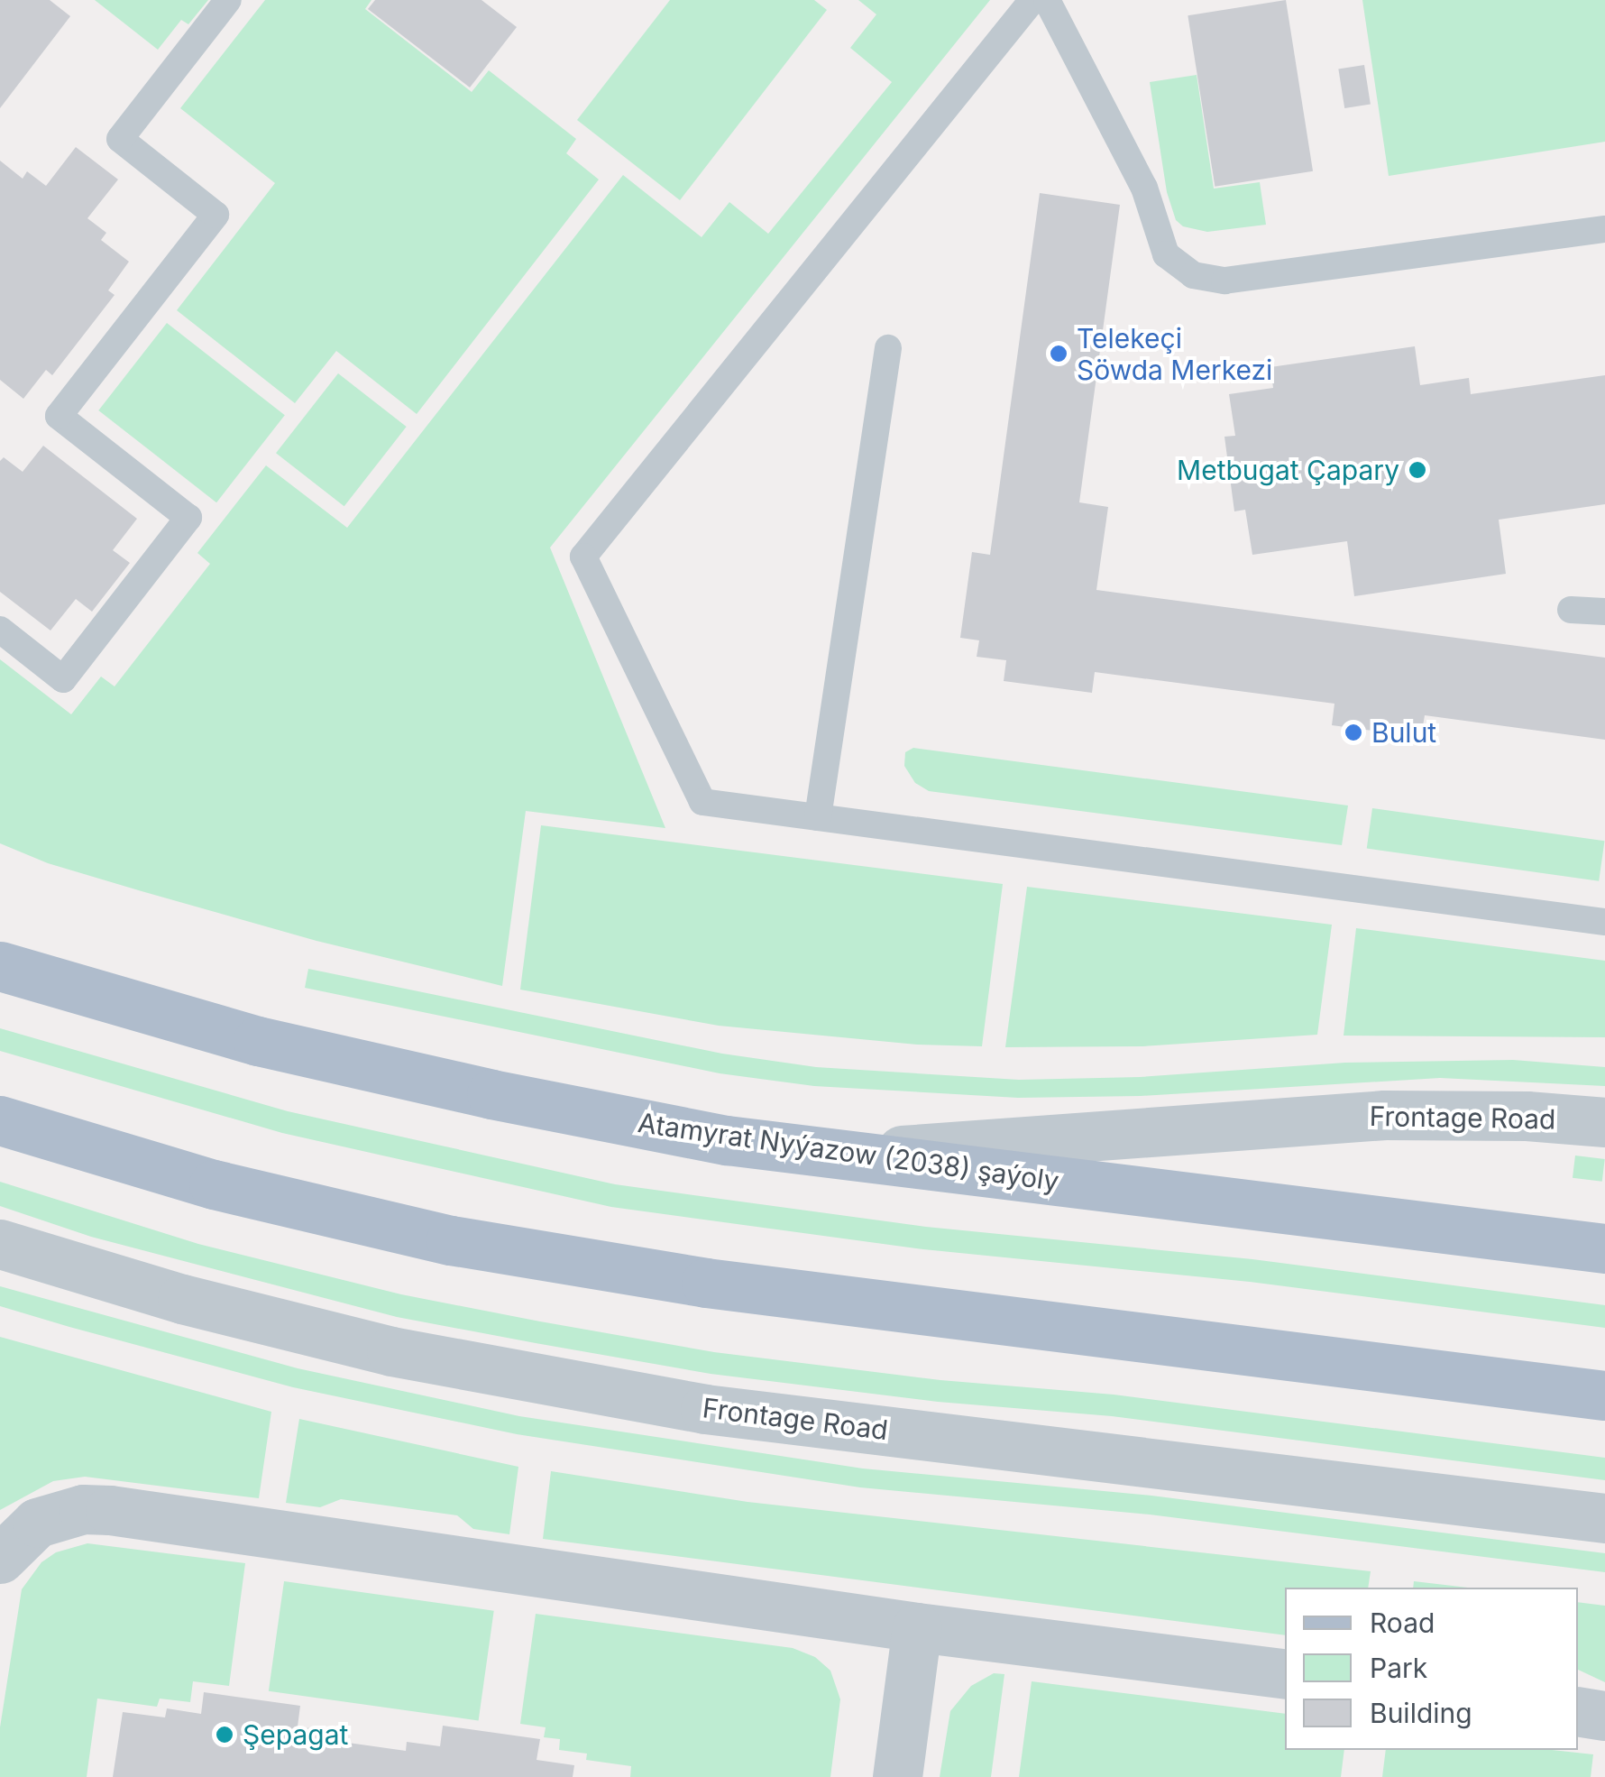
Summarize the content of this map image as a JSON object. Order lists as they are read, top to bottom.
{
  "streets": {
    "main road": ["Atamyrat Nyýazow (2038) şaýoly"],
    "street": ["Frontage Road"]
  },
  "crossings": [
    ["Frontage Road", "Atamyrat Nyýazow (2038) şaýoly"]
  ],
  "places": [
    "Telekeçi Söwda Merkezi",
    "Metbugat Çapary",
    "Bulut",
    "Şepagat"
  ],
  "legend": ["Road", "Park", "Building"]
}
